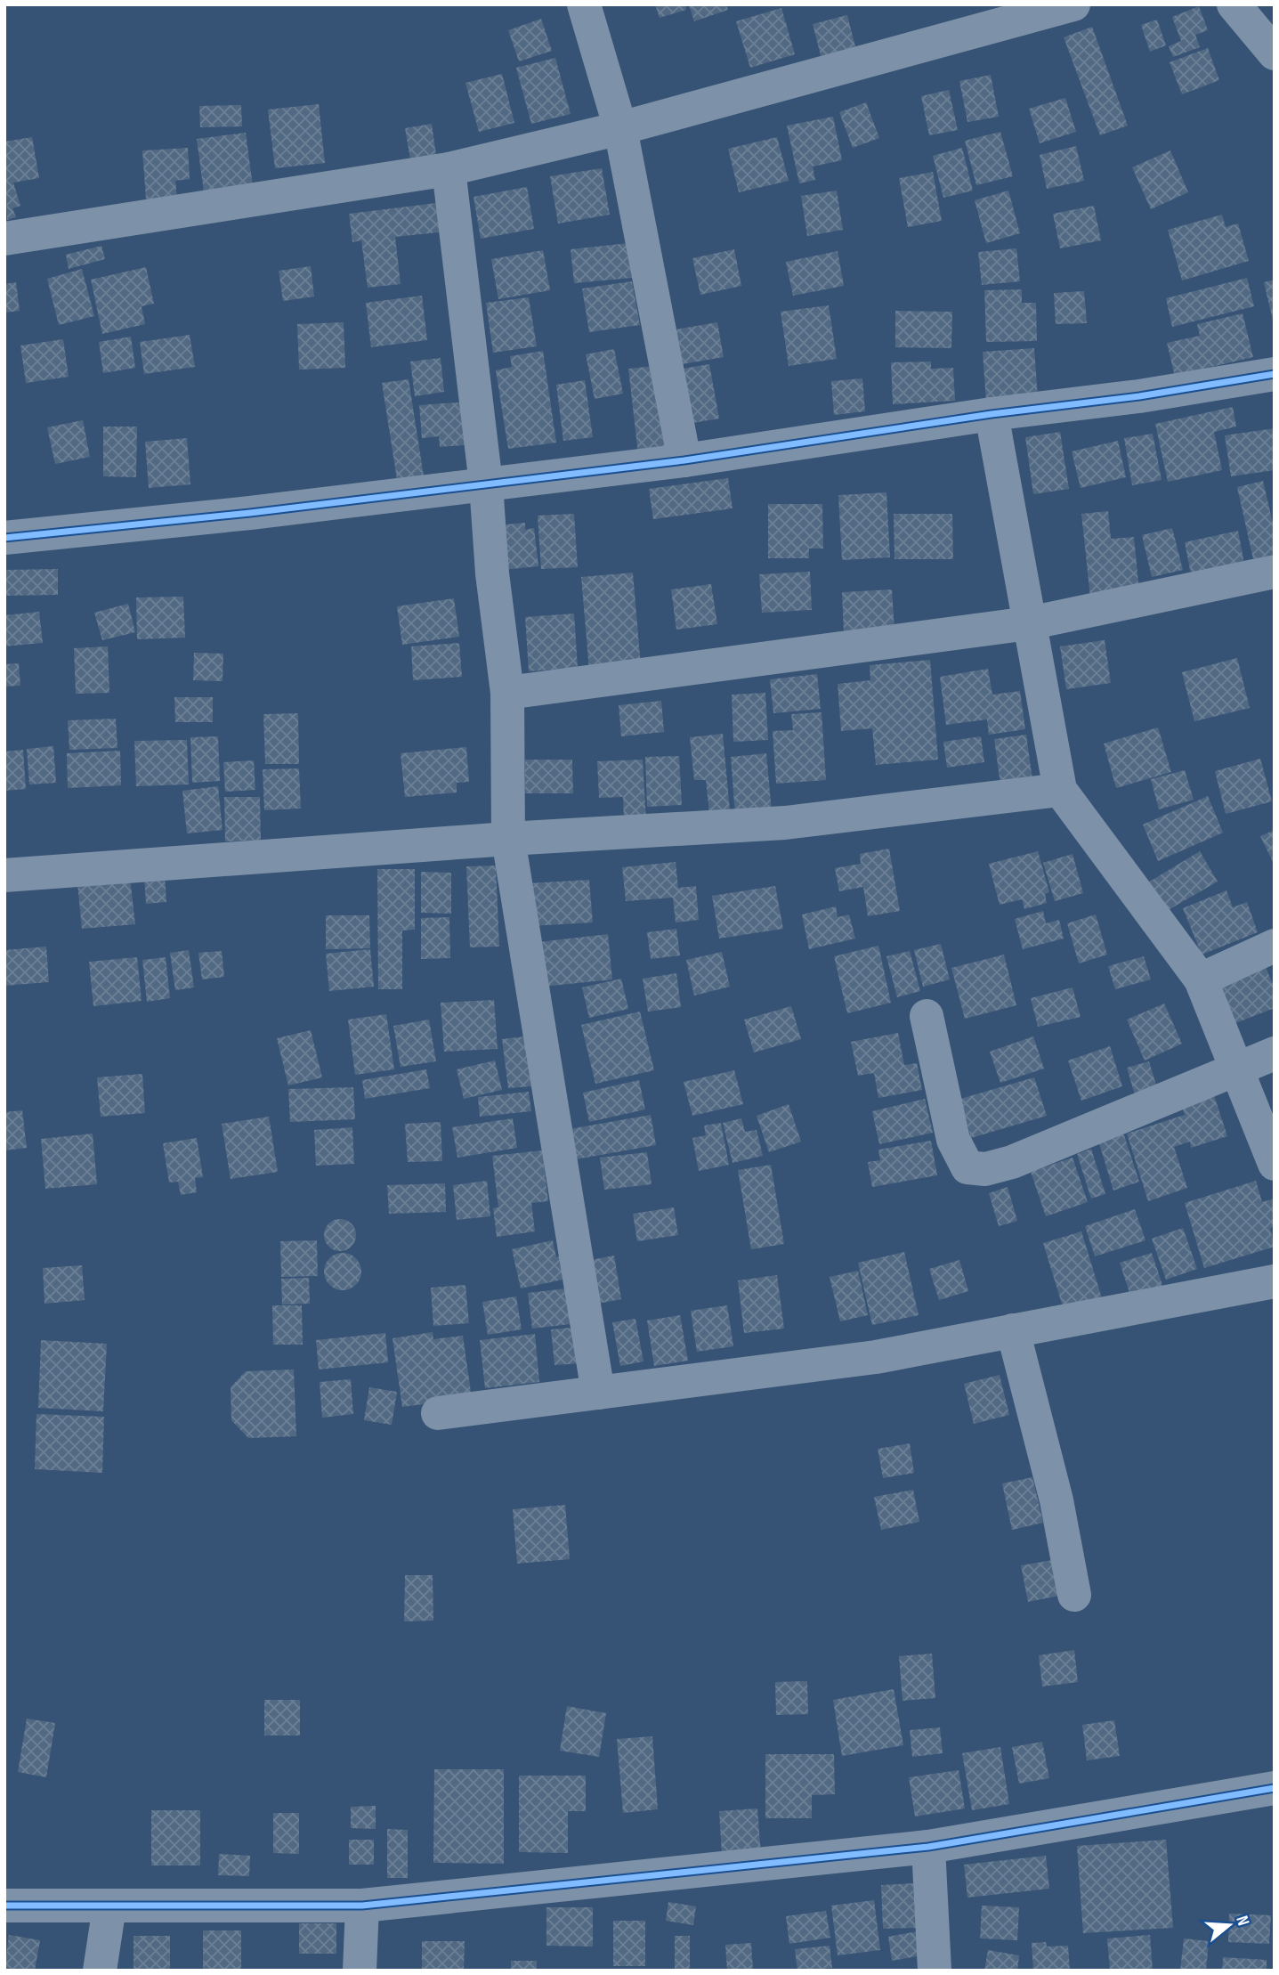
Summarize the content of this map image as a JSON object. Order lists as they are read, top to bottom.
{
  "north": "right"
}
